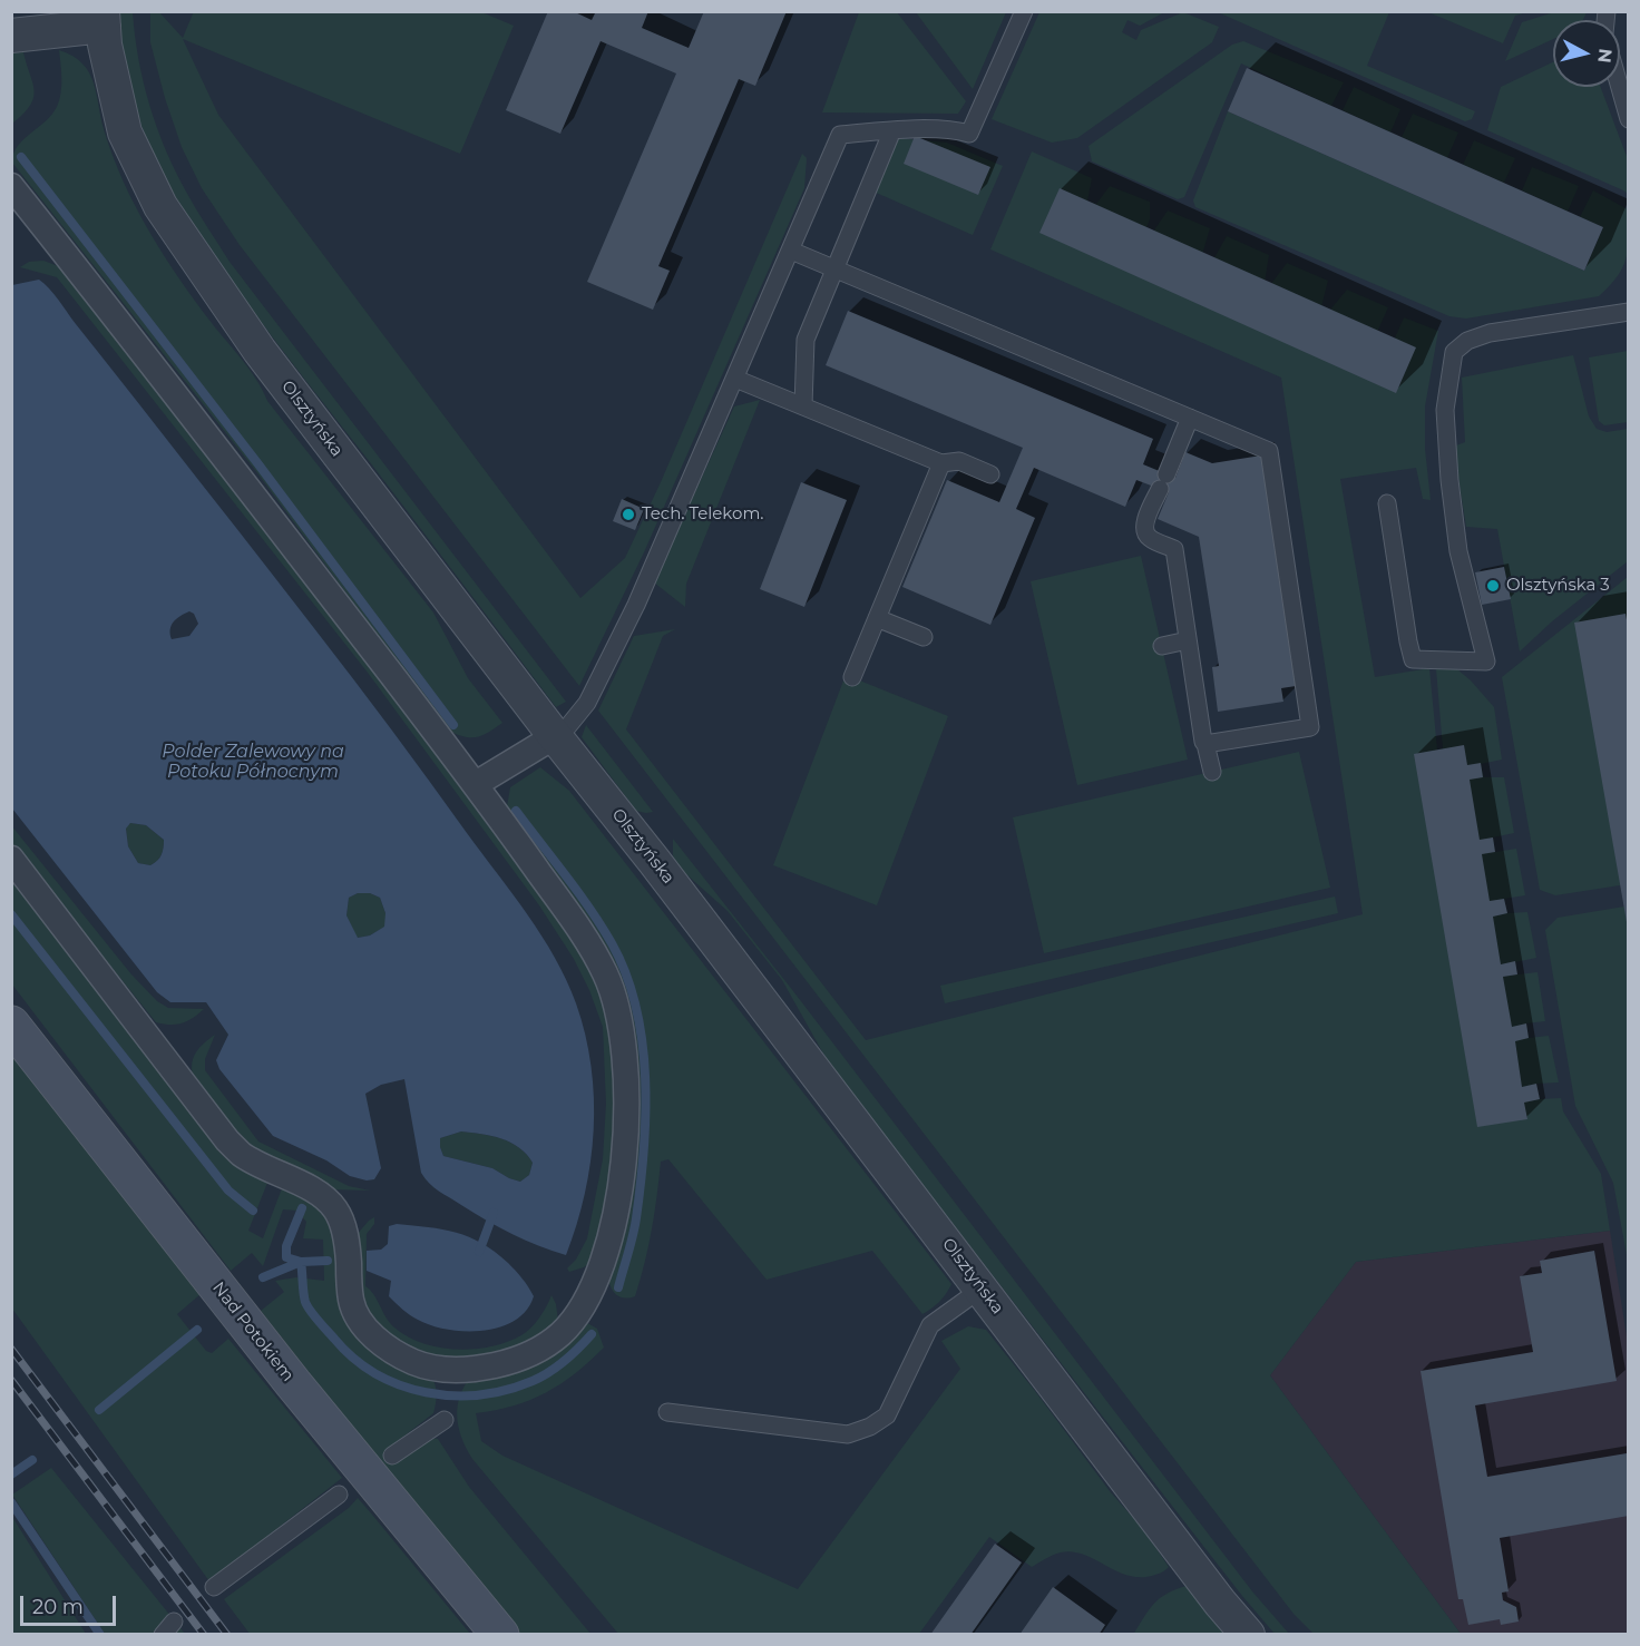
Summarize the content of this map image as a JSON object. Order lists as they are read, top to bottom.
{
  "streets": {
    "main road": ["Nad Potokiem"],
    "street": ["Olsztyńska"]
  },
  "water": ["Polder Zalewowy na Potoku Północnym"],
  "places": ["Tech. Telekom.", "Olsztyńska 3"],
  "scale_bar": "20 m",
  "north": "right"
}
